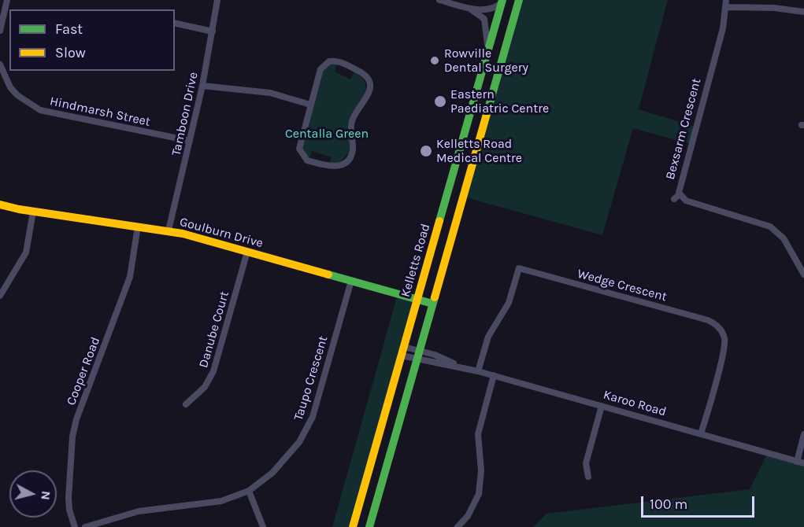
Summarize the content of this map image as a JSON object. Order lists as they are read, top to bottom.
{
  "streets": {
    "main road": ["Goulburn Drive", "Kelletts Road"],
    "street": [
      "Hindmarsh Street",
      "Tamboon Drive",
      "Bexsarm Crescent",
      "Wedge Crescent",
      "Danube Court",
      "Cooper Road",
      "Taupo Crescent",
      "Karoo Road"
    ]
  },
  "crossings": [
    ["Hindmarsh Street", "Tamboon Drive"],
    ["Tamboon Drive", "Goulburn Drive"],
    ["Goulburn Drive", "Kelletts Road"],
    ["Goulburn Drive", "Danube Court"],
    ["Goulburn Drive", "Cooper Road"],
    ["Goulburn Drive", "Taupo Crescent"],
    ["Kelletts Road", "Karoo Road"],
    ["Wedge Crescent", "Karoo Road"]
  ],
  "parks": ["Centalla Green"],
  "places": ["Rowville Dental Surgery", "Eastern Paediatric Centre", "Kelletts Road Medical Centre"],
  "legend": ["Fast", "Slow"],
  "scale_bar": "100 m",
  "north": "right"
}
